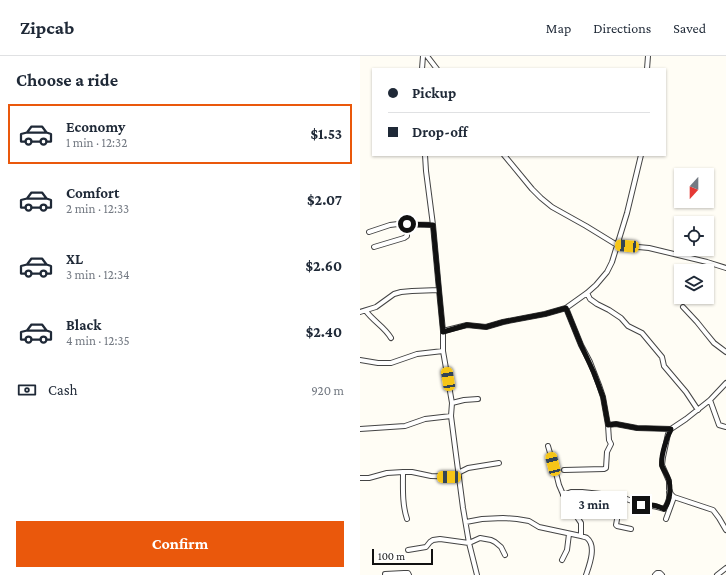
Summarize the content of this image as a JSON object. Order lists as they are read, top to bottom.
{
  "scale_bar": "100 m",
  "north": "bottom",
  "page": {
    "header": "Zipcab",
    "nav": ["Map", "Directions", "Saved"],
    "heading": "Choose a ride",
    "banner": ["Pickup", "Drop-off"],
    "list": [
      {
        "name": "Economy",
        "note": "1 min · 12:32",
        "value": "$1.53"
      },
      {
        "name": "Comfort",
        "note": "2 min · 12:33",
        "value": "$2.07"
      },
      {
        "name": "XL",
        "note": "3 min · 12:34",
        "value": "$2.60"
      },
      {
        "name": "Black",
        "note": "4 min · 12:35",
        "value": "$2.40"
      }
    ],
    "pay": ["Cash", "920 m"],
    "bubble": "3 min",
    "buttons": "Confirm",
    "scale": "100 m"
  }
}
